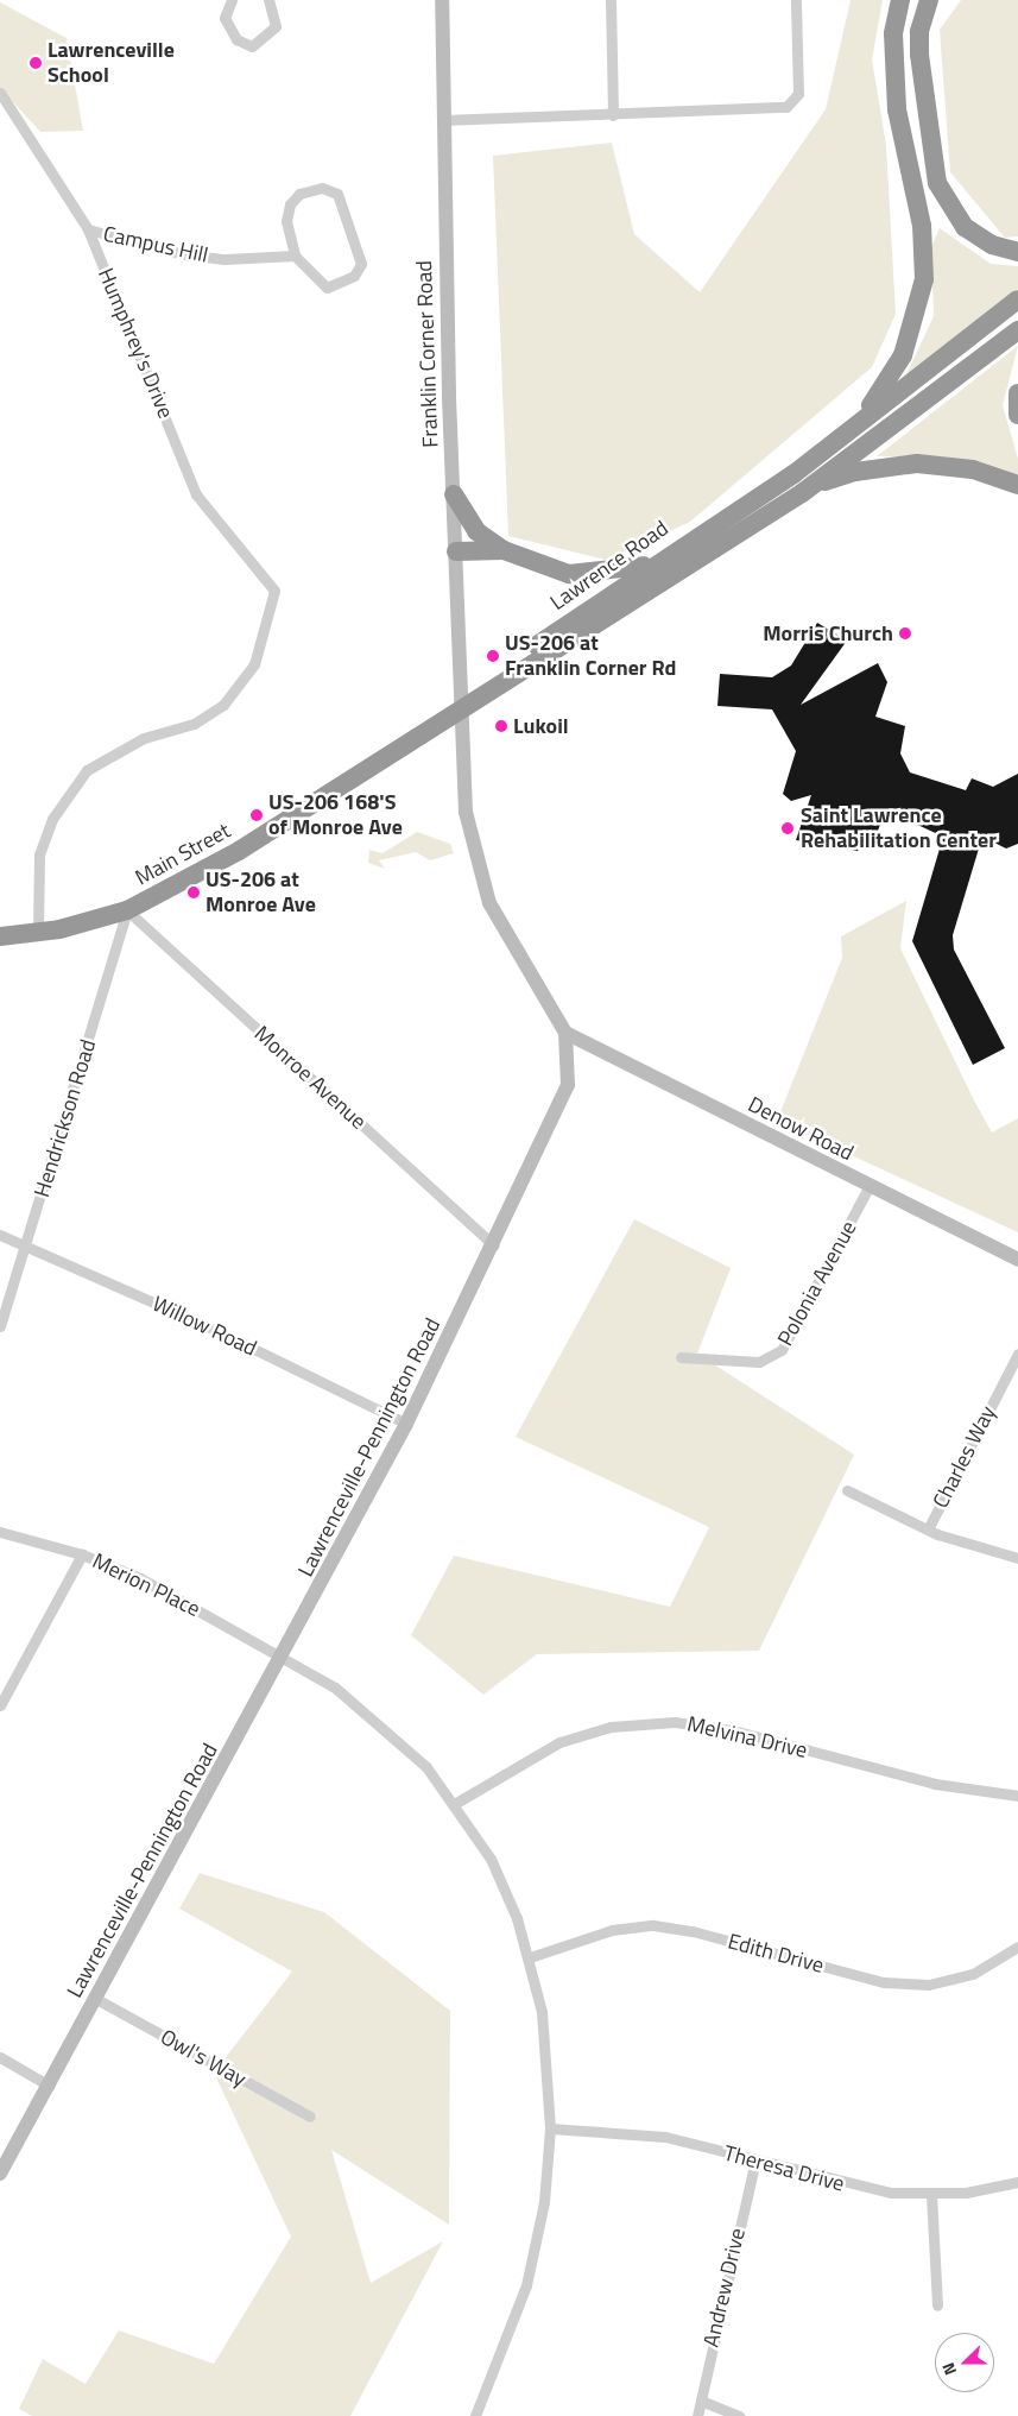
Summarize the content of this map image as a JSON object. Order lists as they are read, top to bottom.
{
  "streets": {
    "highway": ["Lawrence Road", "Main Street"],
    "street": [
      "Campus Hill",
      "Humphrey's Drive",
      "Franklin Corner Road",
      "Monroe Avenue",
      "Hendrickson Road",
      "Denow Road",
      "Polonia Avenue",
      "Willow Road",
      "Lawrenceville-Pennington Road",
      "Charles Way",
      "Merion Place",
      "Melvina Drive",
      "Edith Drive",
      "Owl's Way",
      "Theresa Drive",
      "Andrew Drive"
    ]
  },
  "crossings": [
    ["Campus Hill", "Humphrey's Drive"],
    ["Humphrey's Drive", "Main Street"],
    ["Franklin Corner Road", "Lawrence Road"],
    ["Franklin Corner Road", "Main Street"],
    ["Franklin Corner Road", "Lawrenceville-Pennington Road"],
    ["Lawrence Road", "Main Street"],
    ["Lawrence Road", "Lawrenceville-Pennington Road"],
    ["Main Street", "Monroe Avenue"],
    ["Main Street", "Hendrickson Road"],
    ["Main Street", "Lawrenceville-Pennington Road"],
    ["Monroe Avenue", "Hendrickson Road"],
    ["Monroe Avenue", "Lawrenceville-Pennington Road"],
    ["Hendrickson Road", "Willow Road"],
    ["Denow Road", "Polonia Avenue"],
    ["Denow Road", "Lawrenceville-Pennington Road"],
    ["Willow Road", "Lawrenceville-Pennington Road"],
    ["Lawrenceville-Pennington Road", "Merion Place"],
    ["Lawrenceville-Pennington Road", "Owl's Way"],
    ["Merion Place", "Melvina Drive"],
    ["Merion Place", "Edith Drive"],
    ["Merion Place", "Theresa Drive"],
    ["Theresa Drive", "Andrew Drive"]
  ],
  "places": [
    "Lawrenceville School",
    "Morris Church",
    "US-206 at Franklin Corner Rd",
    "Lukoil",
    "US-206 168'S of Monroe Ave",
    "Saint Lawrence Rehabilitation Center",
    "US-206 at Monroe Ave"
  ],
  "north": "left"
}
